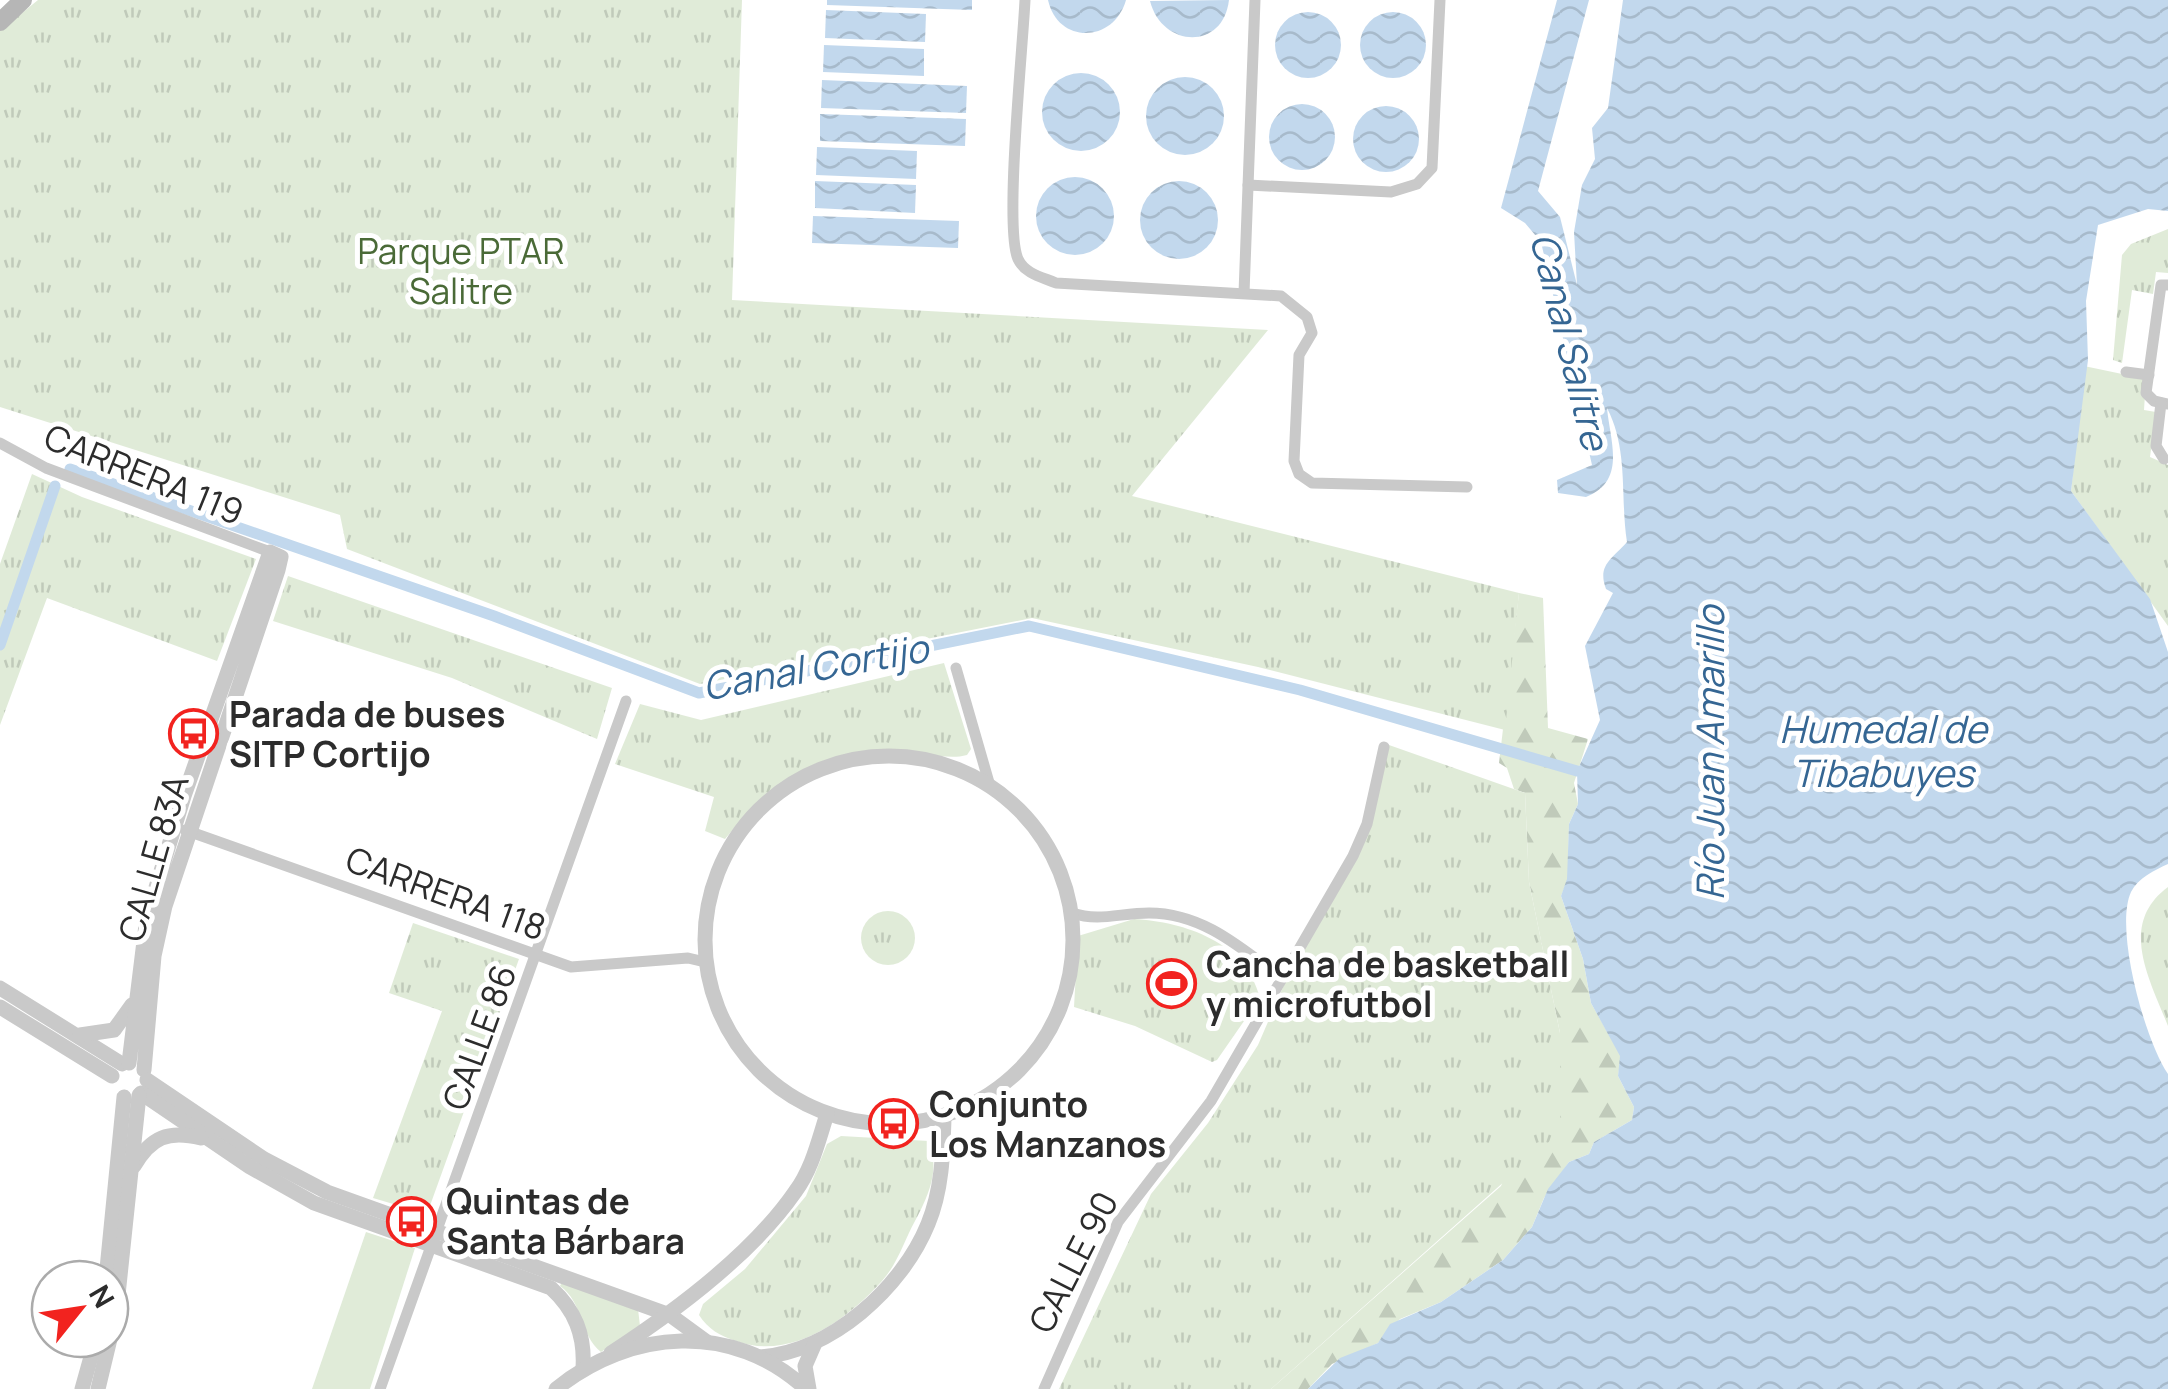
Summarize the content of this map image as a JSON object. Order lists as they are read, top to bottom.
{
  "streets": {
    "street": [
      "CARRERA 119",
      "CALLE 83A",
      "CARRERA 118",
      "CALLE 86",
      "CALLE 90"
    ]
  },
  "crossings": [
    ["CARRERA 119", "CALLE 83A"],
    ["CALLE 83A", "CARRERA 118"],
    ["CARRERA 118", "CALLE 86"]
  ],
  "water": [
    "Canal Salitre",
    "Canal Cortijo",
    "Humedal de Tibabuyes",
    "Río Juan Amarillo"
  ],
  "parks": ["Parque PTAR Salitre"],
  "places": {
    "bus stop": ["Parada de buses SITP Cortijo", "Conjunto Los Manzanos", "Quintas de Santa Bárbara"],
    "sports": ["Cancha de basketball y microfutbol"]
  },
  "north": "top right"
}
